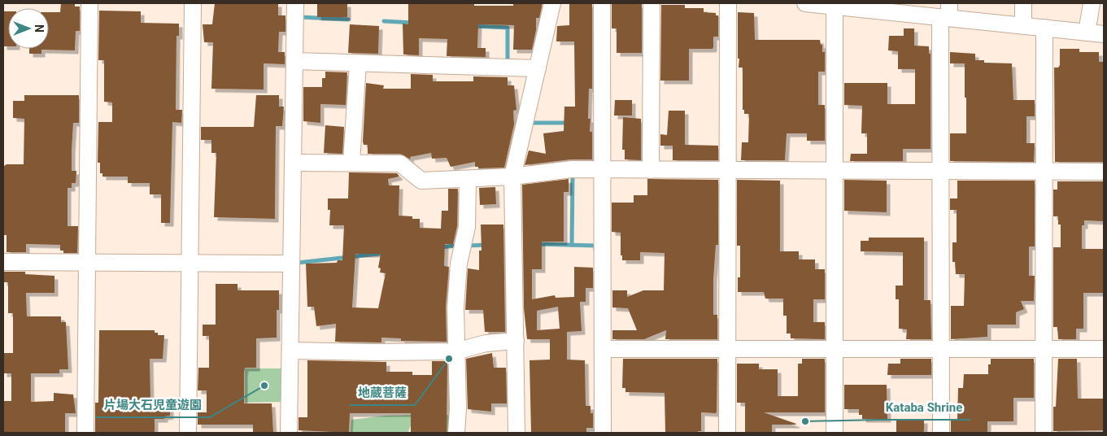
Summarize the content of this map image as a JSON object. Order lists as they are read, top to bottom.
{
  "places": ["地蔵菩薩", "片場大石児童遊園", "Kataba Shrine"],
  "north": "right"
}
